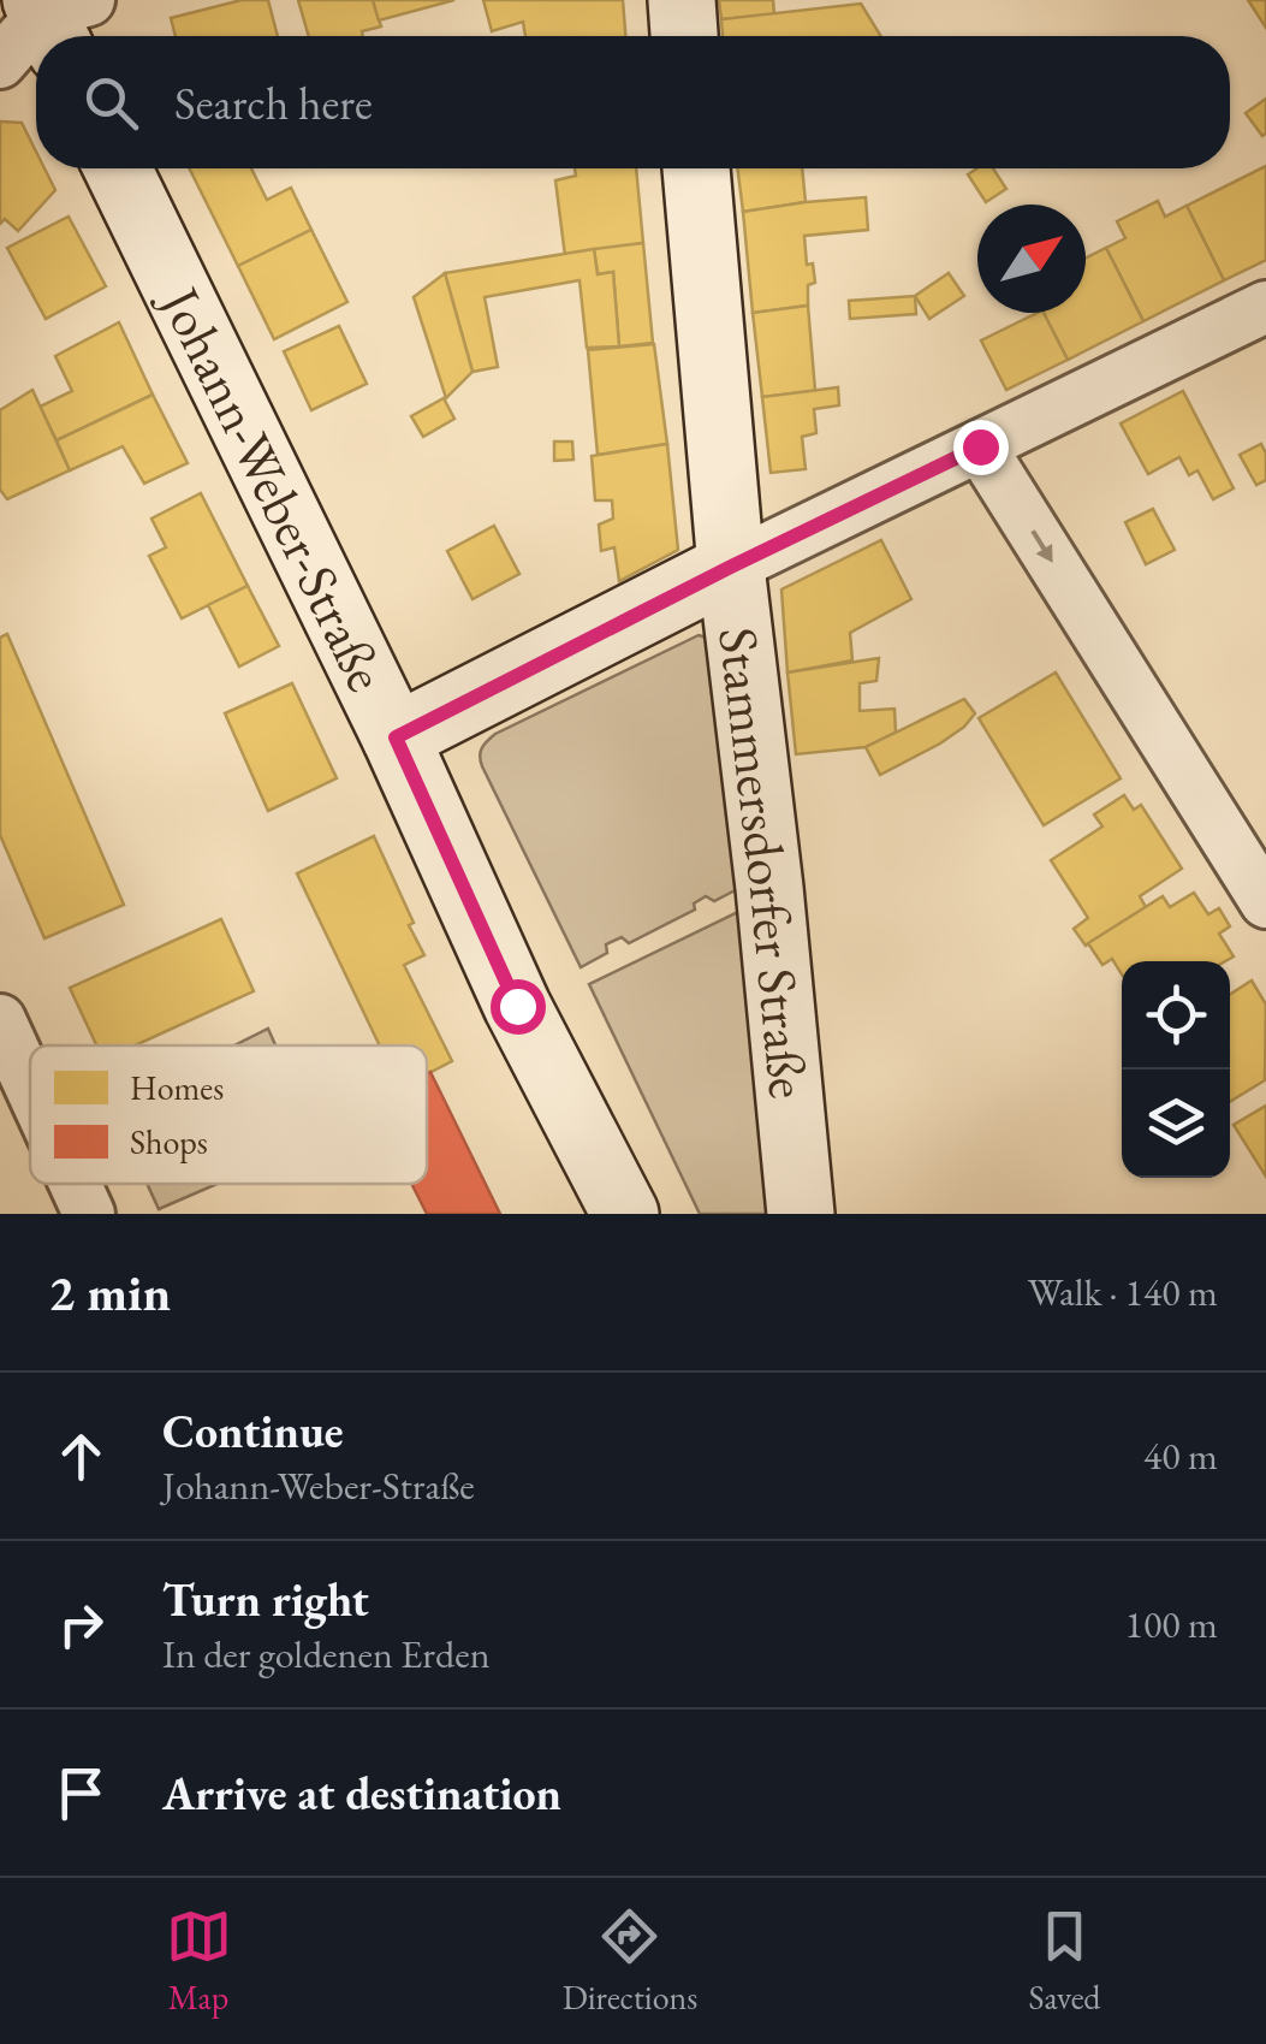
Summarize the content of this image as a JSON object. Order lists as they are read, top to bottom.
{
  "streets": {
    "main road": ["Johann-Weber-Straße", "Stammersdorfer Straße"]
  },
  "legend": ["Homes", "Shops"],
  "north": "top right",
  "page": {
    "search": "Search here",
    "heading": ["2 min", "Walk · 140 m"],
    "list": [
      ["Continue", "Johann-Weber-Straße", "40 m"],
      ["Turn right", "In der goldenen Erden", "100 m"],
      "Arrive at destination"
    ],
    "nav": ["Map", "Directions", "Saved"]
  }
}
